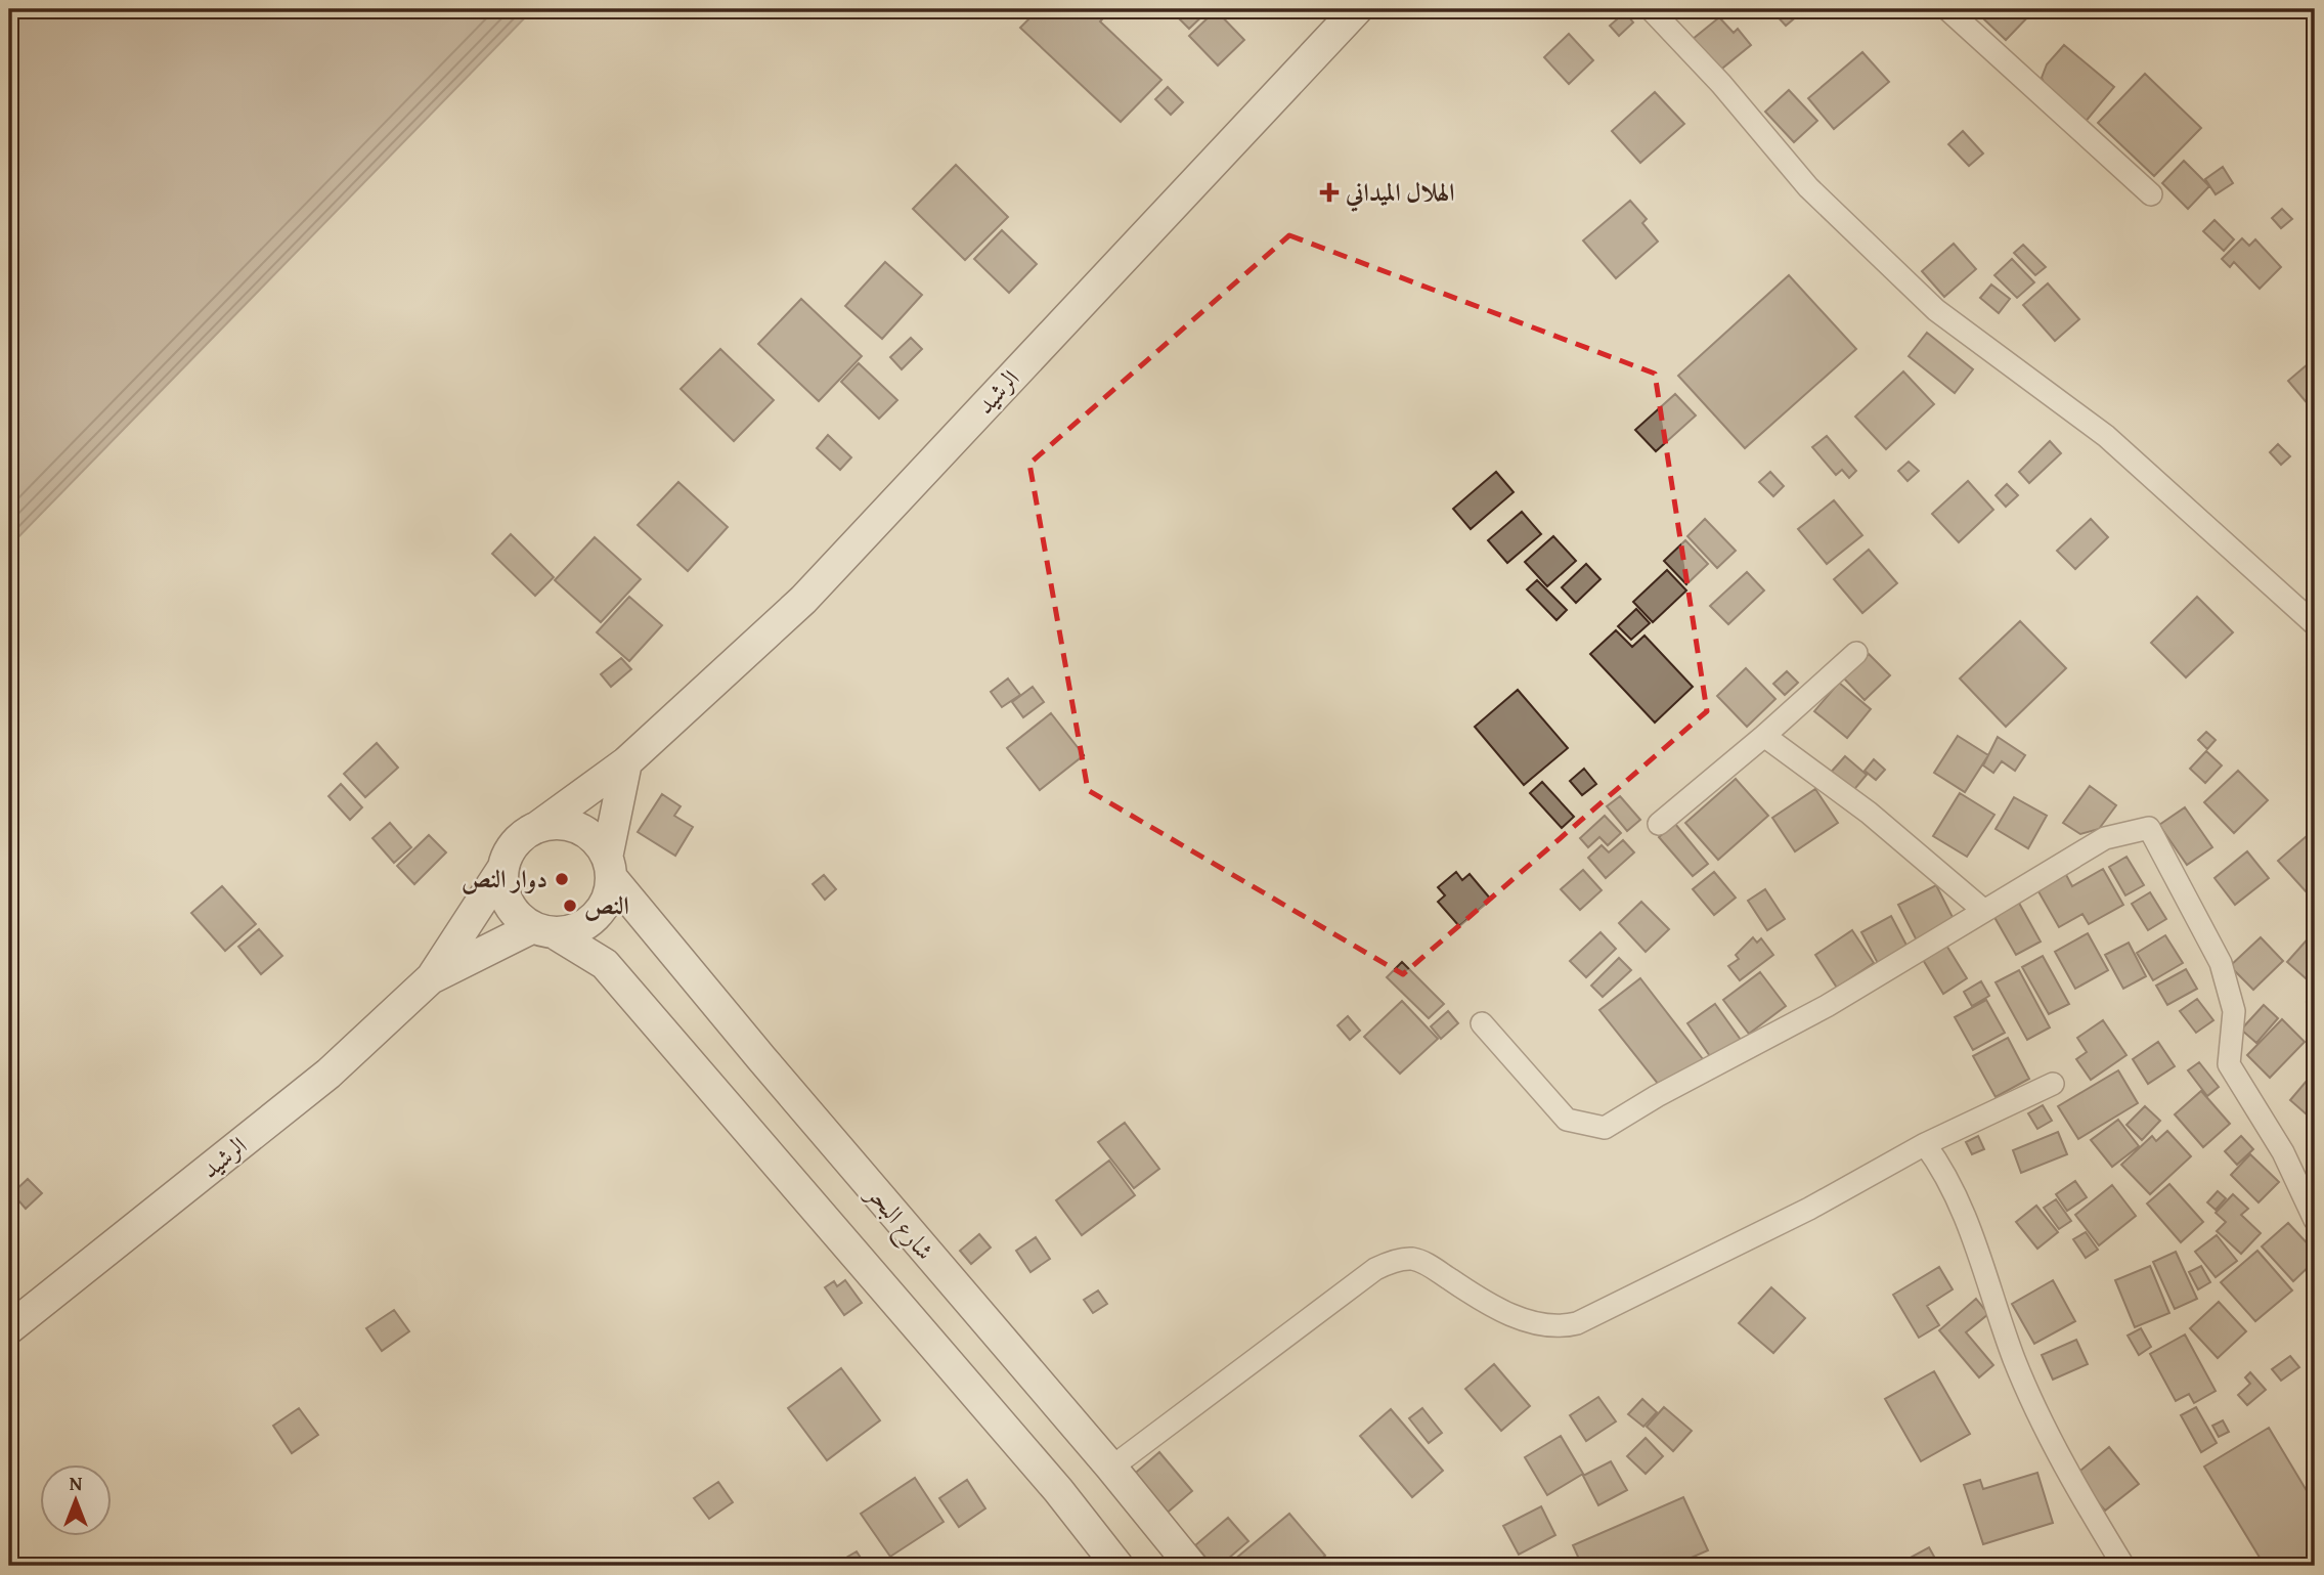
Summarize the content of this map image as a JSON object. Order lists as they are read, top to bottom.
{
  "streets": {
    "main road": ["الرشيد", "شارع البحر"]
  },
  "crossings": [
    ["الرشيد", "شارع البحر"]
  ],
  "places": {
    "health": ["الهلال الميداني"],
    "other": ["دوار النص", "النص"]
  },
  "north": "top"
}
